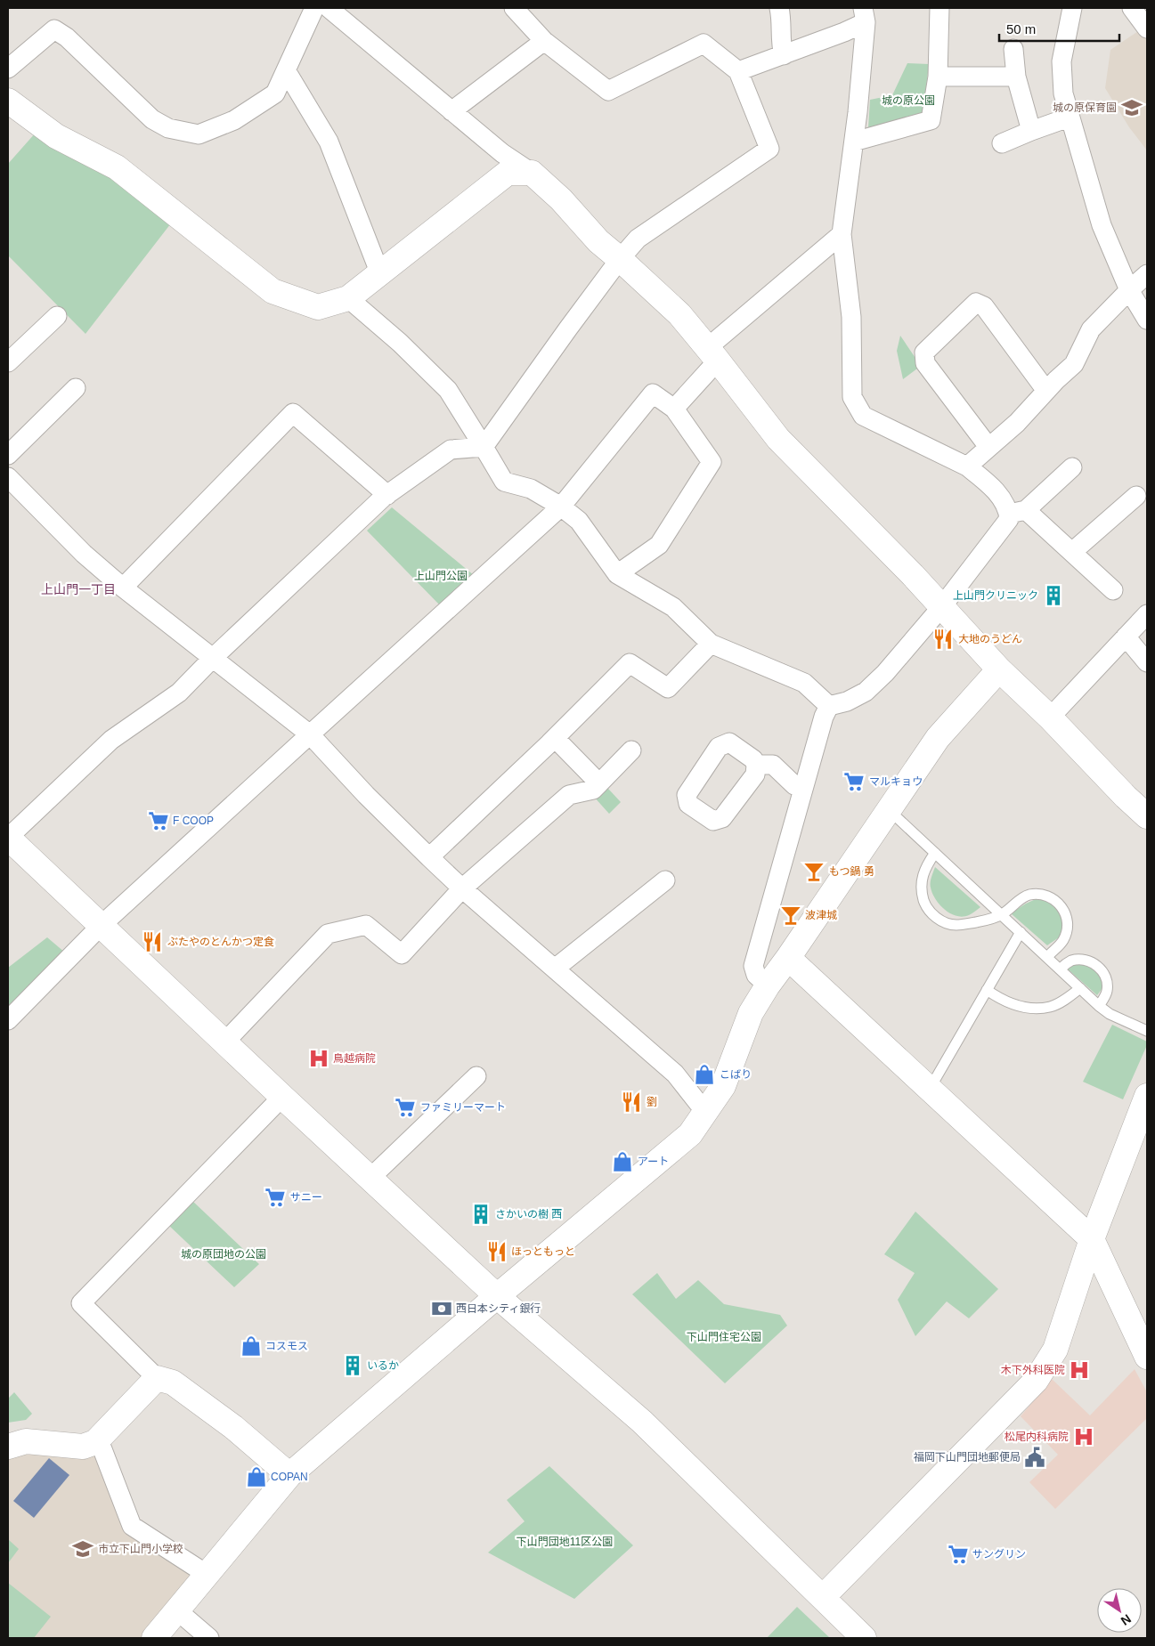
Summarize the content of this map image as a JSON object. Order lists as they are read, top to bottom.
{
  "districts": ["上山門一丁目"],
  "parks": [
    "城の原公園",
    "上山門公園",
    "城の原団地の公園",
    "下山門住宅公園",
    "下山門団地11区公園"
  ],
  "places": {
    "school or university": ["城の原保育園", "市立下山門小学校"],
    "building": ["上山門クリニック", "さかいの樹 西", "いるか"],
    "restaurant": [
      "大地のうどん",
      "ぶたやのとんかつ定食",
      "劉",
      "ほっともっと"
    ],
    "supermarket": [
      "マルキョウ",
      "F COOP",
      "ファミリーマート",
      "サニー",
      "サングリン"
    ],
    "bar": ["もつ鍋 勇", "波津城"],
    "hospital": ["鳥越病院", "木下外科医院", "松尾内科病院"],
    "shop": [
      "こばり",
      "アート",
      "コスモス",
      "COPAN"
    ],
    "bank": ["西日本シティ銀行"],
    "public building": ["福岡下山門団地郵便局"]
  },
  "scale_bar": "50 m",
  "north": "bottom right"
}
